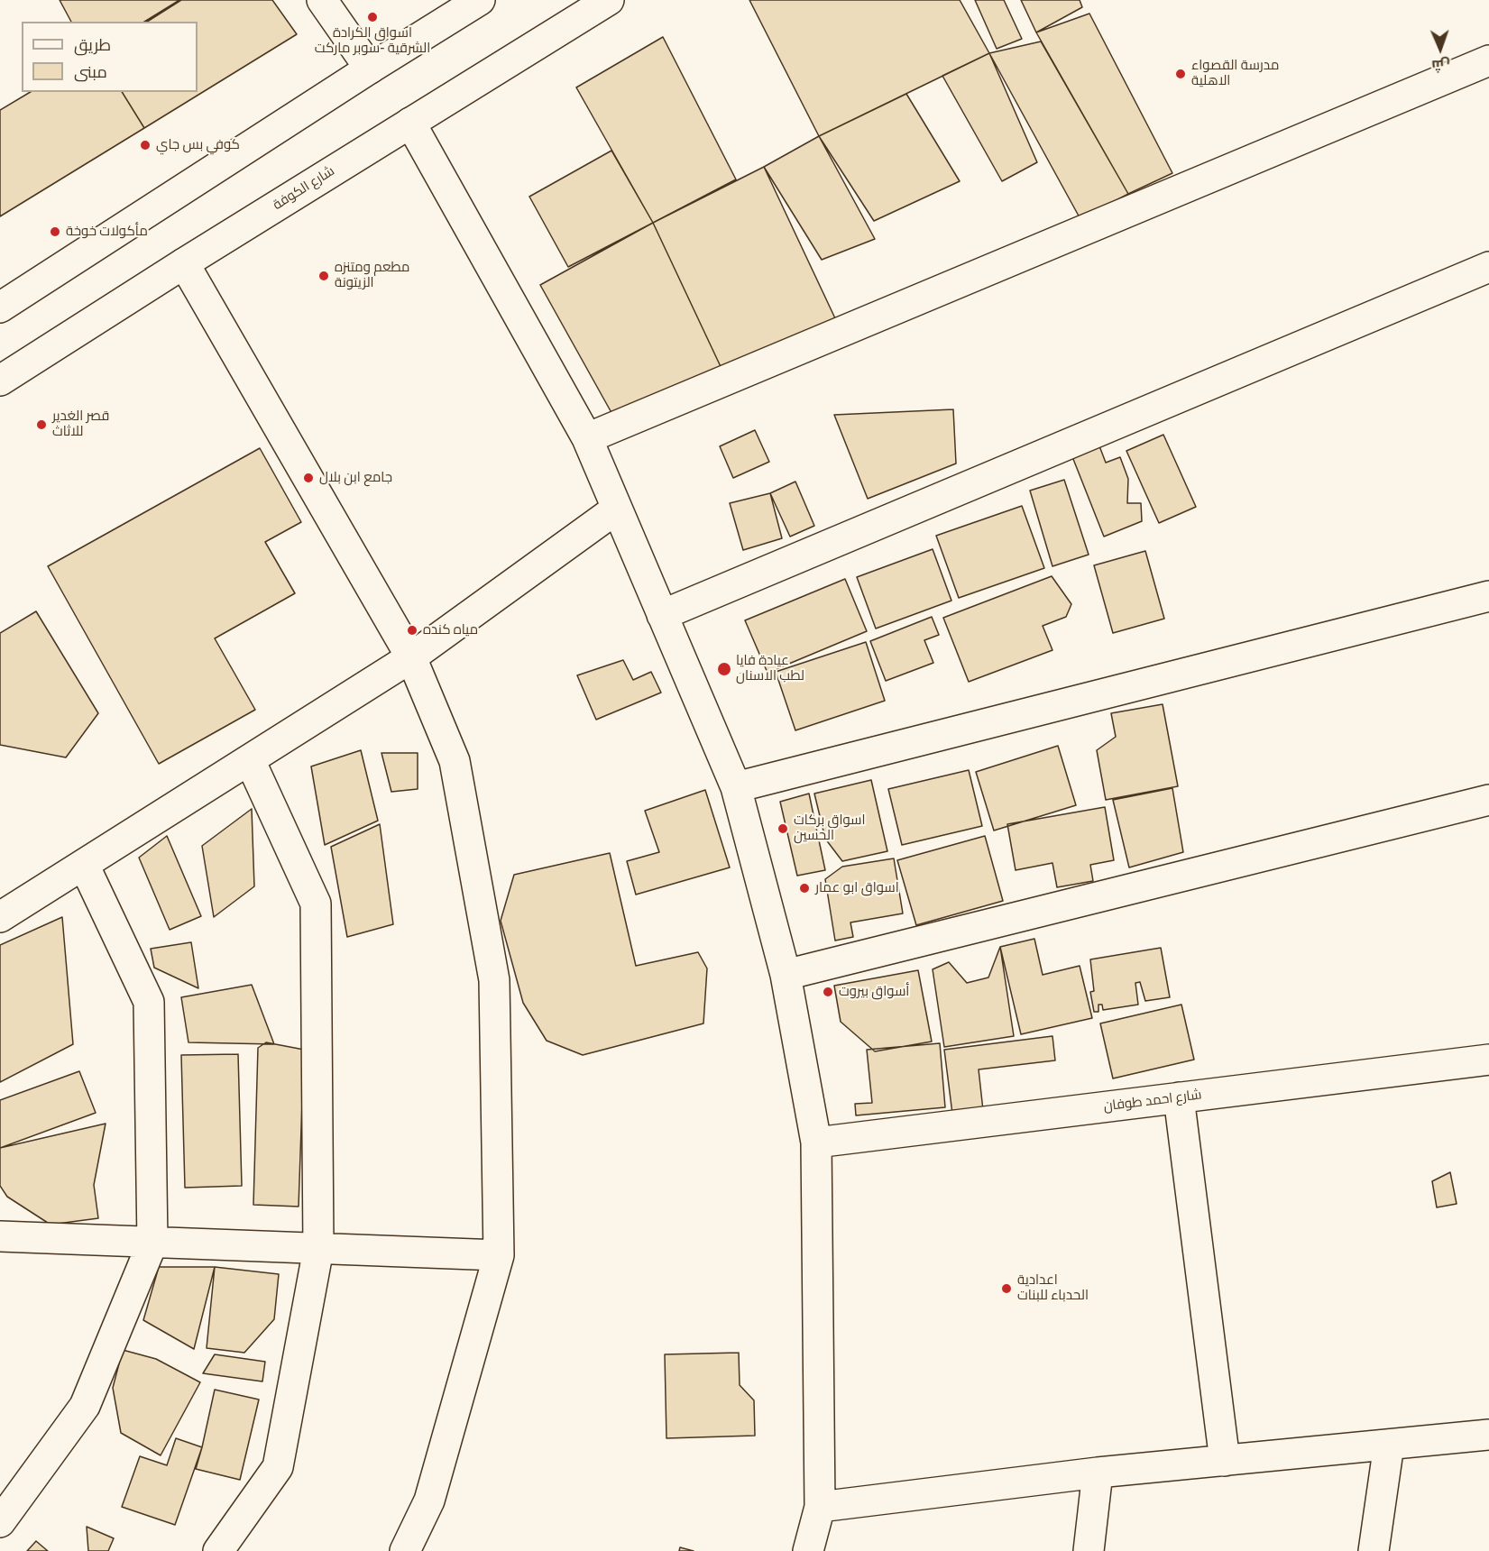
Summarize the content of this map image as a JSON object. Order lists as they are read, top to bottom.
{
  "streets": {
    "main road": ["شارع الكوفة", "شارع احمد طوفان"]
  },
  "places": [
    "اسواق الكرادة الشرقية -سوبر ماركت",
    "مدرسة القصواء الاهلية",
    "كوفي بس جاي",
    "مأكولات خوخة",
    "مطعم ومتنزه الزيتونة",
    "قصر الغدير للاثاث",
    "جامع ابن بلال",
    "مياه كنده",
    "عيادة فايا لطب الاسنان",
    "اسواق بركات الحسين",
    "اسواق ابو عمار",
    "أسواق بيروت",
    "اعدادية الحدباء للبنات"
  ],
  "legend": ["طريق", "مبنى"],
  "north": "bottom"
}
